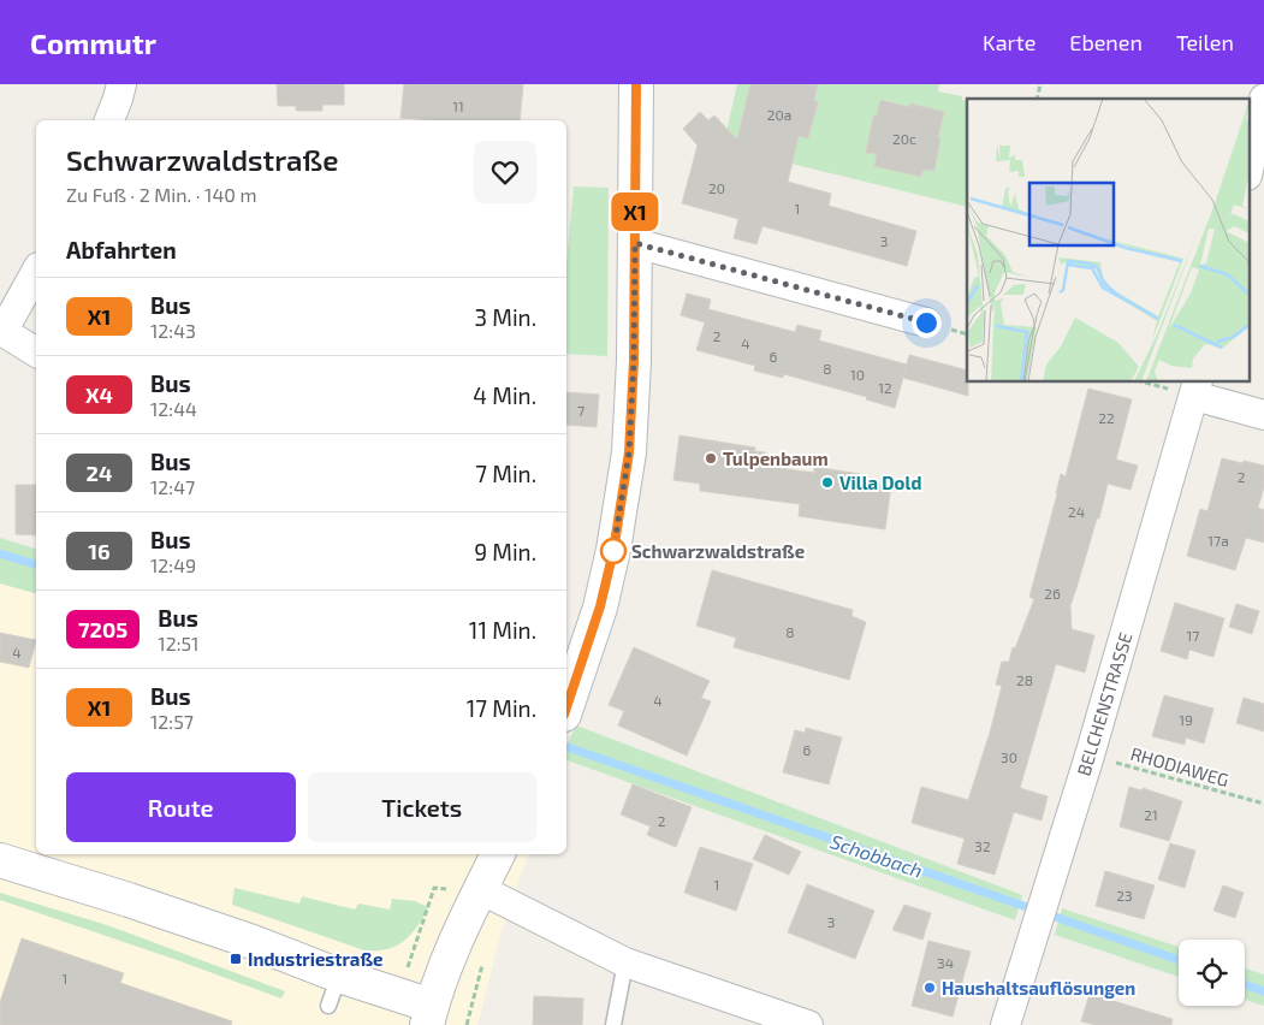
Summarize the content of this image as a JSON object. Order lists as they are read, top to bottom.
{
  "streets": {
    "street": ["BELCHENSTRASSE"],
    "path": ["RHODIAWEG"]
  },
  "crossings": [
    ["BELCHENSTRASSE", "RHODIAWEG"]
  ],
  "water": ["Schobbach"],
  "places": {
    "other": [
      "Tulpenbaum",
      "Villa Dold",
      "Schwarzwaldstraße",
      "Haushaltsauflösungen"
    ],
    "transit": ["Industriestraße"]
  },
  "lines": ["bus line X1"],
  "house_numbers": [
    "11",
    "20a",
    "20c",
    "20",
    "1",
    "3",
    "2",
    "4",
    "6",
    "8",
    "10",
    "12",
    "7",
    "22",
    "2",
    "24",
    "17a",
    "26",
    "8",
    "17",
    "4",
    "28",
    "4",
    "19",
    "6",
    "30",
    "21",
    "2",
    "32",
    "1",
    "23",
    "3",
    "34",
    "1"
  ],
  "page": {
    "header": "Commutr",
    "nav": ["Karte", "Ebenen", "Teilen"],
    "on_map": "X1",
    "heading": [
      ["Schwarzwaldstraße", "Zu Fuß · 2 Min. · 140 m"],
      "Abfahrten"
    ],
    "list": [
      {
        "mark": "X1",
        "name": "Bus",
        "note": "12:43",
        "value": "3 Min."
      },
      {
        "mark": "X4",
        "name": "Bus",
        "note": "12:44",
        "value": "4 Min."
      },
      {
        "mark": "24",
        "name": "Bus",
        "note": "12:47",
        "value": "7 Min."
      },
      {
        "mark": "16",
        "name": "Bus",
        "note": "12:49",
        "value": "9 Min."
      },
      {
        "mark": "7205",
        "name": "Bus",
        "note": "12:51",
        "value": "11 Min."
      },
      {
        "mark": "X1",
        "name": "Bus",
        "note": "12:57",
        "value": "17 Min."
      }
    ],
    "buttons": ["Route", "Tickets"]
  }
}
